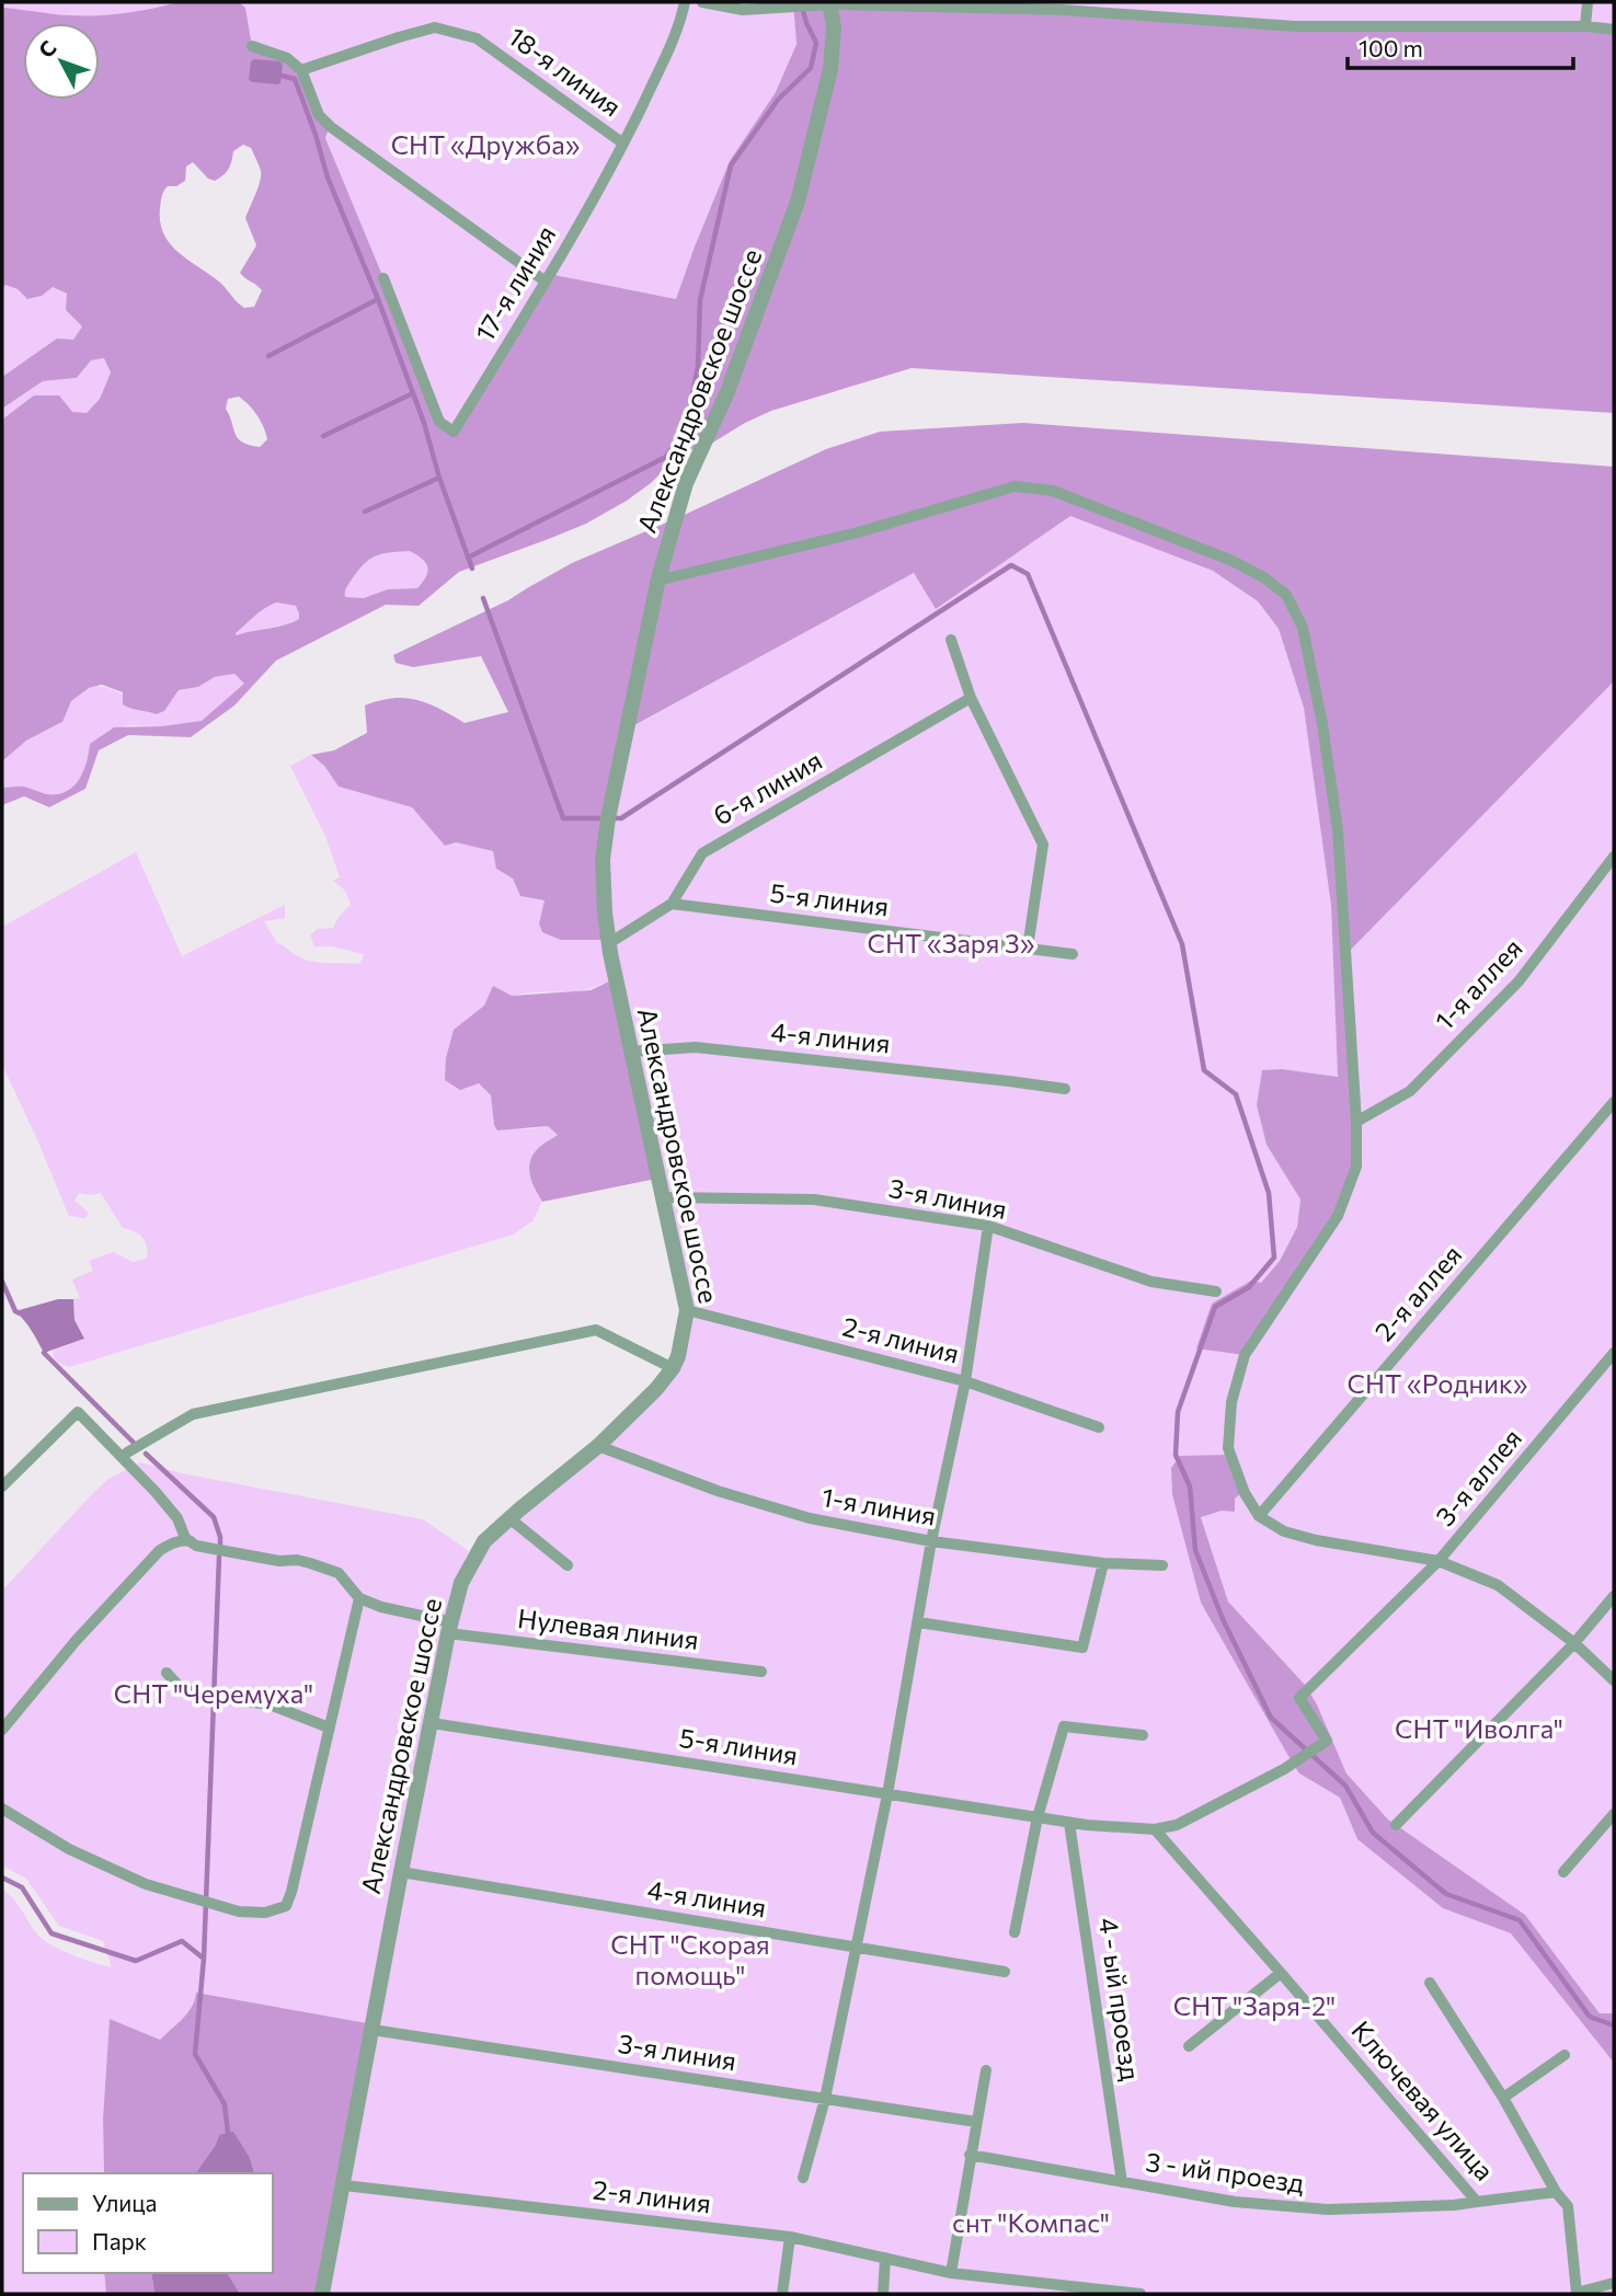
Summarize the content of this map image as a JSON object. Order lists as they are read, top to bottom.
{
  "streets": {
    "street": [
      "18-я линия",
      "17-я линия",
      "Александровское шоссе",
      "6-я линия",
      "5-я линия",
      "1-я аллея",
      "4-я линия",
      "3-я линия",
      "2-я аллея",
      "2-я линия",
      "3-я аллея",
      "1-я линия",
      "Нулевая линия",
      "4 - ый проезд",
      "Ключевая улица",
      "3 - ий проезд"
    ]
  },
  "crossings": [
    ["18-я линия", "17-я линия"],
    ["Александровское шоссе", "6-я линия"],
    ["Александровское шоссе", "5-я линия"],
    ["Александровское шоссе", "4-я линия"],
    ["Александровское шоссе", "3-я линия"],
    ["Александровское шоссе", "2-я линия"],
    ["Александровское шоссе", "1-я линия"],
    ["Александровское шоссе", "Нулевая линия"],
    ["6-я линия", "5-я линия"],
    ["5-я линия", "4 - ый проезд"],
    ["5-я линия", "Ключевая улица"],
    ["4 - ый проезд", "3 - ий проезд"],
    ["Ключевая улица", "3 - ий проезд"]
  ],
  "parks": [
    "СНТ «Дружба»",
    "СНТ «Заря 3»",
    "СНТ «Родник»",
    "СНТ \"Черемуха\"",
    "СНТ \"Иволга\"",
    "СНТ \"Скорая помощь\"",
    "СНТ \"Заря-2\"",
    "снт \"Компас\""
  ],
  "legend": ["Улица", "Парк"],
  "scale_bar": "100 m",
  "north": "top left"
}
